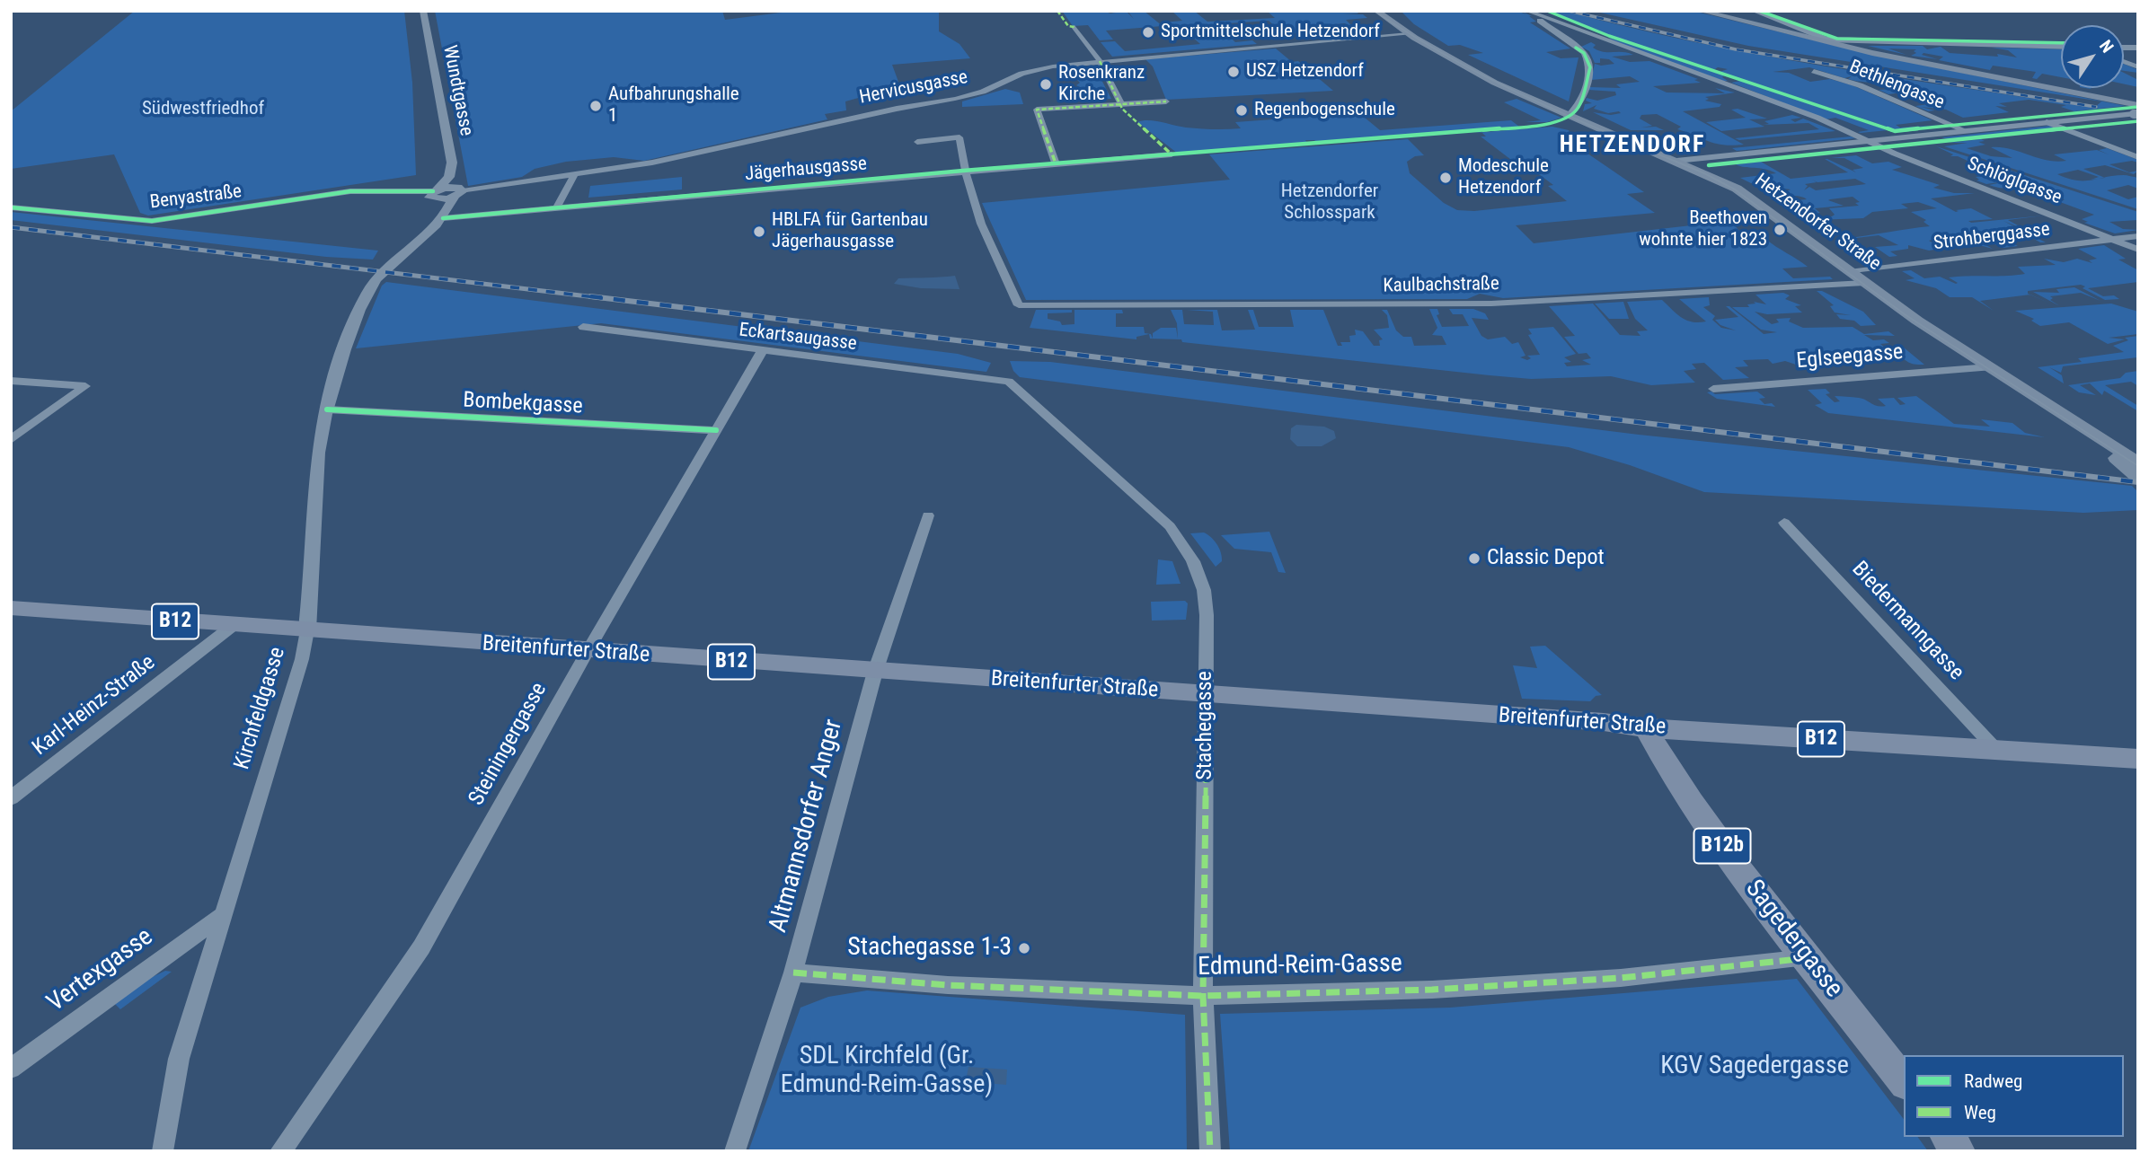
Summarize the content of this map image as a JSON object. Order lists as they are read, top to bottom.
{
  "streets": {
    "main road": [
      "Hetzendorfer Straße",
      "B12",
      "Breitenfurter Straße",
      "B12b",
      "Sagedergasse"
    ],
    "street": [
      "Bethlengasse",
      "Hervicusgasse",
      "Wundtgasse",
      "Jägerhausgasse",
      "Schlöglgasse",
      "Benyastraße",
      "Strohberggasse",
      "Kaulbachstraße",
      "Eckartsaugasse",
      "Eglseegasse",
      "Bombekgasse",
      "Biedermanngasse",
      "Karl-Heinz-Straße",
      "Kirchfeldgasse",
      "Stachegasse",
      "Steiningergasse",
      "Altmannsdorfer Anger",
      "Edmund-Reim-Gasse",
      "Vertexgasse"
    ]
  },
  "crossings": [
    ["Hervicusgasse", "Wundtgasse"],
    ["Hervicusgasse", "Hetzendorfer Straße"],
    ["Jägerhausgasse", "Kaulbachstraße"],
    ["Schlöglgasse", "Strohberggasse"],
    ["Hetzendorfer Straße", "Strohberggasse"],
    ["Hetzendorfer Straße", "Kaulbachstraße"],
    ["Hetzendorfer Straße", "Eglseegasse"],
    ["Eckartsaugasse", "Stachegasse"],
    ["Eckartsaugasse", "Steiningergasse"],
    ["Bombekgasse", "Kirchfeldgasse"],
    ["Bombekgasse", "Steiningergasse"],
    ["Biedermanngasse", "Breitenfurter Straße"],
    ["Breitenfurter Straße", "Karl-Heinz-Straße"],
    ["Breitenfurter Straße", "Kirchfeldgasse"],
    ["Breitenfurter Straße", "Stachegasse"],
    ["Breitenfurter Straße", "Steiningergasse"],
    ["Breitenfurter Straße", "Altmannsdorfer Anger"],
    ["Breitenfurter Straße", "Sagedergasse"],
    ["Kirchfeldgasse", "Vertexgasse"],
    ["Stachegasse", "Edmund-Reim-Gasse"],
    ["Altmannsdorfer Anger", "Edmund-Reim-Gasse"],
    ["Sagedergasse", "Edmund-Reim-Gasse"]
  ],
  "districts": ["HETZENDORF"],
  "parks": [
    "Südwestfriedhof",
    "Hetzendorfer Schlosspark",
    "SDL Kirchfeld (Gr. Edmund-Reim-Gasse)",
    "KGV Sagedergasse"
  ],
  "places": [
    "Sportmittelschule Hetzendorf",
    "USZ Hetzendorf",
    "Rosenkranz Kirche",
    "Aufbahrungshalle 1",
    "Regenbogenschule",
    "Modeschule Hetzendorf",
    "Beethoven wohnte hier 1823",
    "HBLFA für Gartenbau Jägerhausgasse",
    "Classic Depot",
    "Stachegasse 1-3"
  ],
  "legend": ["Radweg", "Weg"],
  "north": "top right"
}
